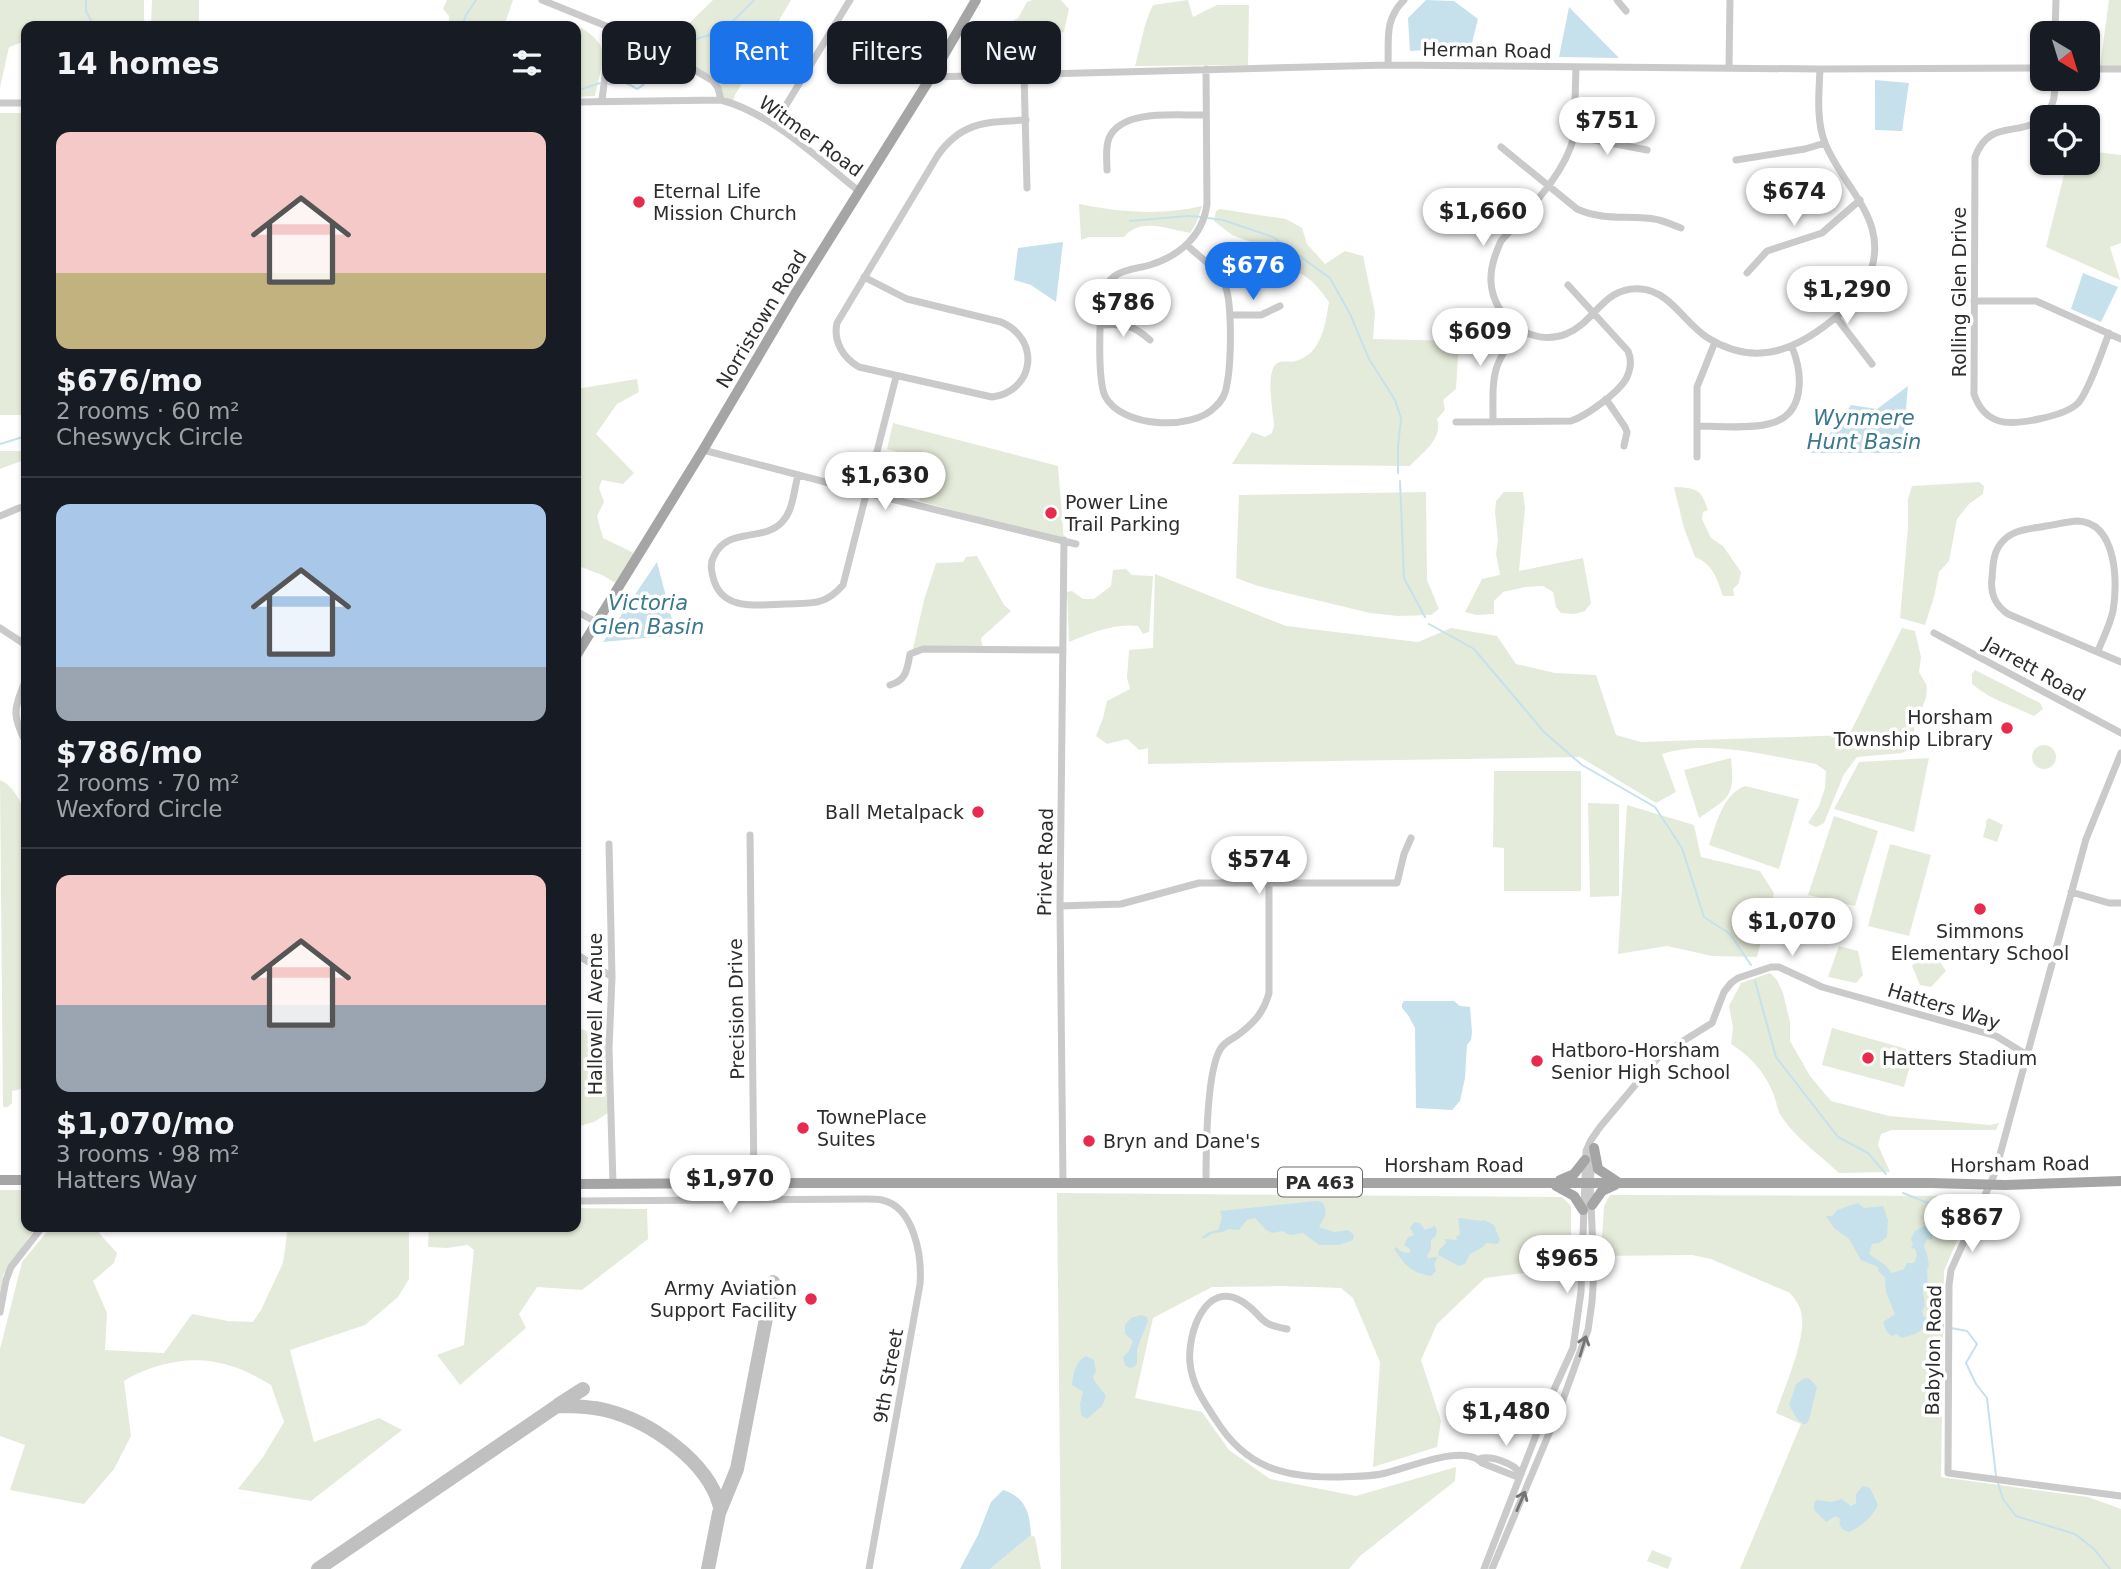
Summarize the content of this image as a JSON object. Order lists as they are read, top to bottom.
{
  "streets": {
    "main road": ["Norristown Road", "Horsham Road", "PA 463"],
    "street": [
      "Herman Road",
      "Witmer Road",
      "Rolling Glen Drive",
      "Jarrett Road",
      "Privet Road",
      "Hatters Way",
      "Precision Drive",
      "Hallowell Avenue",
      "Babylon Road",
      "9th Street"
    ]
  },
  "crossings": [
    ["Witmer Road", "Norristown Road"],
    ["Privet Road", "Horsham Road"],
    ["Hatters Way", "Horsham Road"],
    ["Hatters Way", "Babylon Road"],
    ["Precision Drive", "Horsham Road"],
    ["Hallowell Avenue", "Horsham Road"],
    ["Horsham Road", "Babylon Road"]
  ],
  "water": ["Wynmere Hunt Basin", "Victoria Glen Basin"],
  "places": [
    "Eternal Life Mission Church",
    "Power Line Trail Parking",
    "Horsham Township Library",
    "Ball Metalpack",
    "Simmons Elementary School",
    "Hatters Stadium",
    "Hatboro-Horsham Senior High School",
    "TownePlace Suites",
    "Bryn and Dane's",
    "Army Aviation Support Facility"
  ],
  "north": "bottom right",
  "page": {
    "chip": [
      "Buy",
      "Rent",
      "Filters",
      "New"
    ],
    "heading": "14 homes",
    "price": [
      "$751",
      "$674",
      "$1,660",
      "$676",
      "$1,290",
      "$786",
      "$609",
      "$1,630",
      "$574",
      "$1,070",
      "$1,970",
      "$867",
      "$965",
      "$1,480"
    ],
    "list": [
      {
        "name": "$676/mo",
        "note": "2 rooms · 60 m² · Cheswyck Circle"
      },
      {
        "name": "$786/mo",
        "note": "2 rooms · 70 m² · Wexford Circle"
      },
      {
        "name": "$1,070/mo",
        "note": "3 rooms · 98 m² · Hatters Way"
      }
    ]
  }
}
